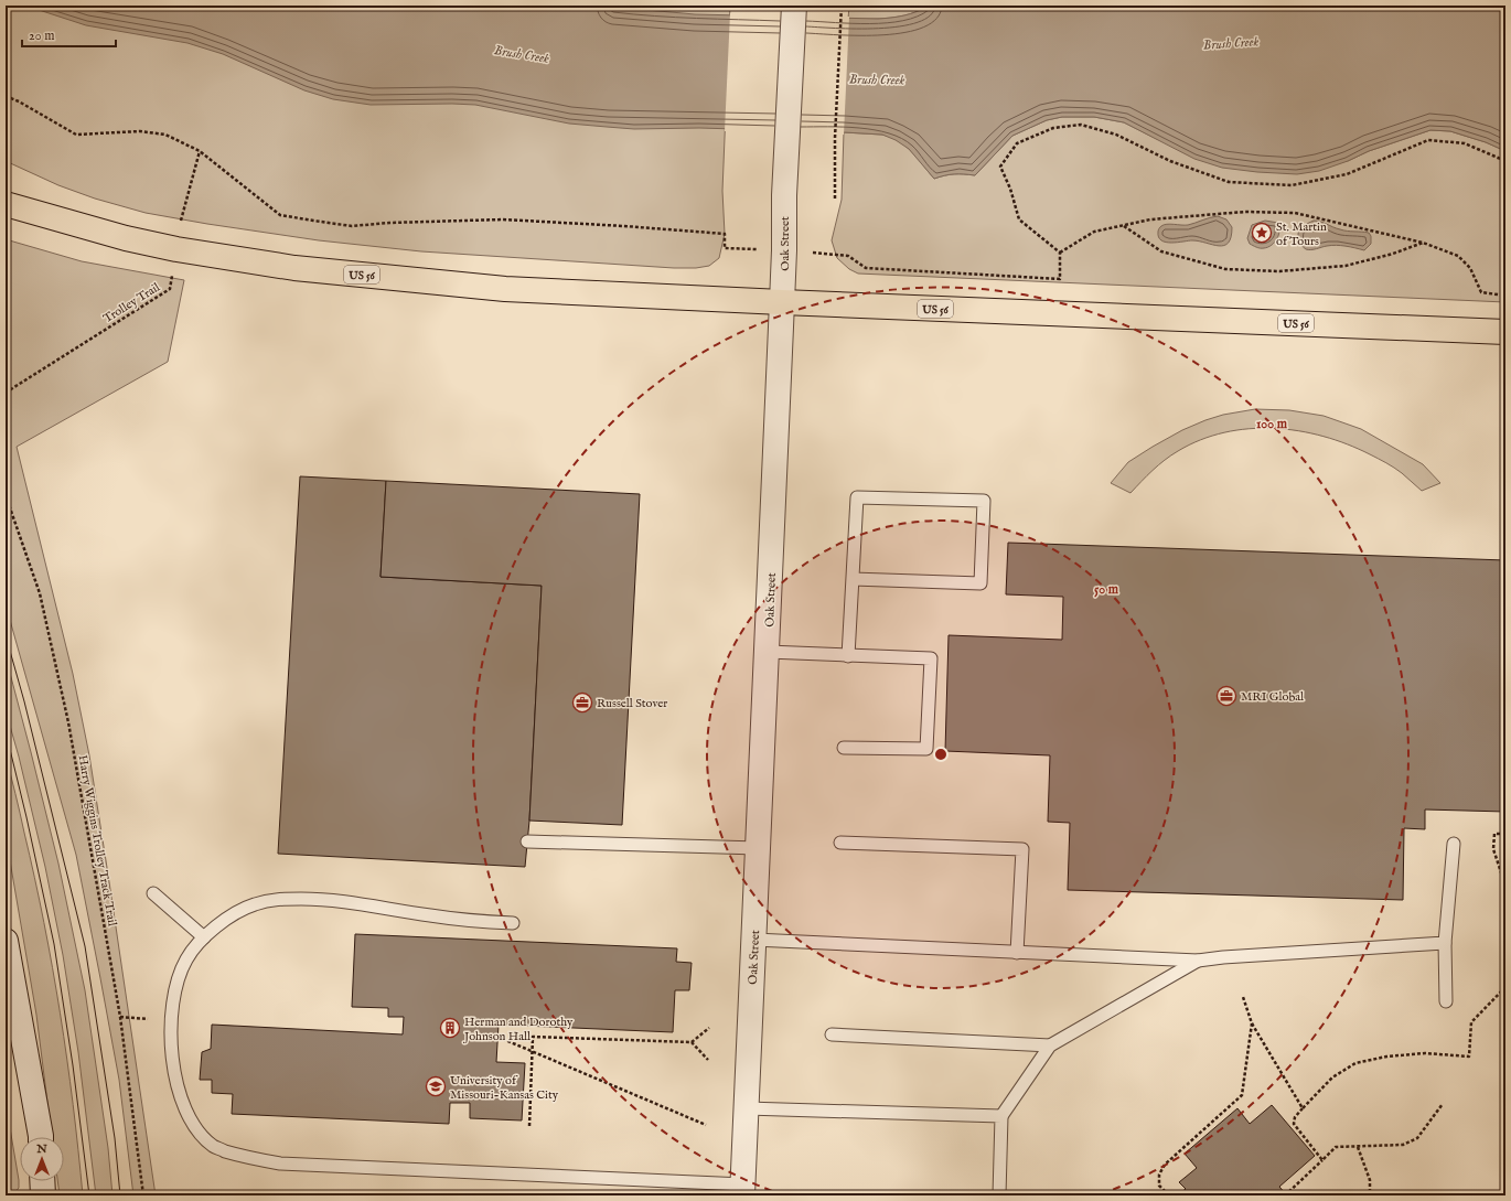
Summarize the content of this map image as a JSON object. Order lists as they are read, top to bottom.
{
  "streets": {
    "highway": ["US 56"],
    "street": ["Oak Street"],
    "path": ["Trolley Trail", "Harry Wiggins Trolley Track Trail"]
  },
  "crossings": [
    ["Oak Street", "US 56"],
    ["US 56", "Trolley Trail"]
  ],
  "water": ["Brush Creek"],
  "places": {
    "place": ["St. Martin of Tours"],
    "office": ["MRI Global", "Russell Stover"],
    "building": ["Herman and Dorothy Johnson Hall"],
    "school or university": ["University of Missouri-Kansas City"]
  },
  "scale_bar": "20 m",
  "north": "top",
  "rings": ["100 m", "50 m"]
}
